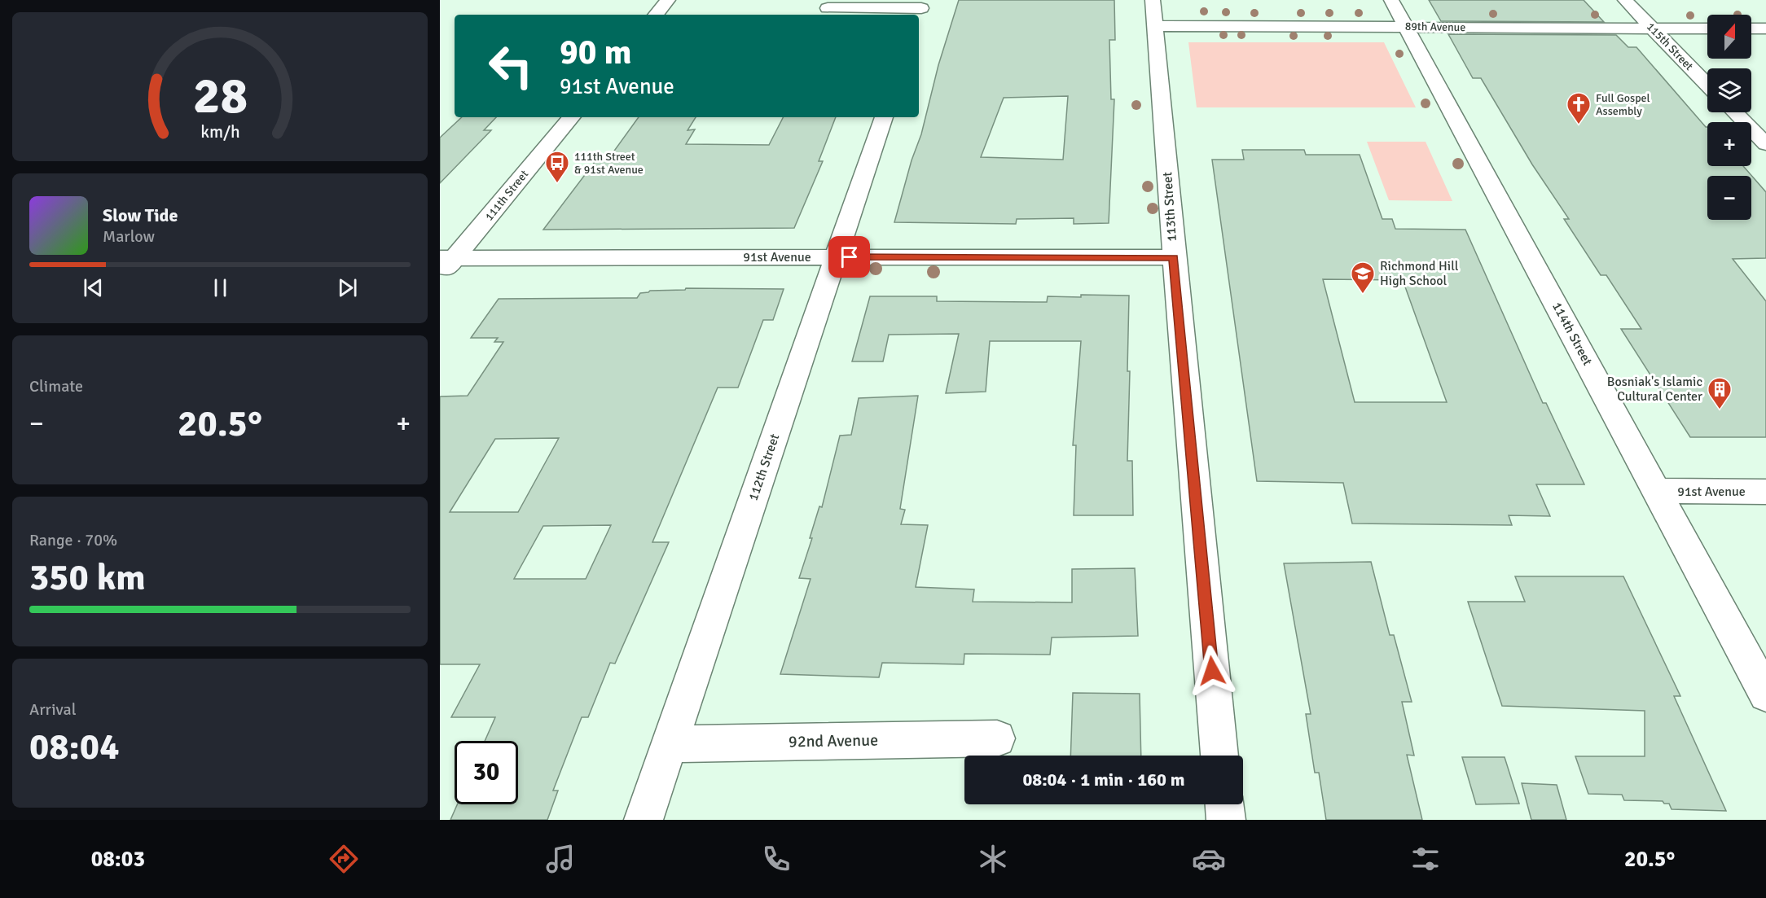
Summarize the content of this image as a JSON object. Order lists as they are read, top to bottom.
{
  "streets": {
    "street": [
      "89th Avenue",
      "115th Street",
      "111th Street",
      "113th Street",
      "91st Avenue",
      "114th Street",
      "112th Street",
      "92nd Avenue"
    ]
  },
  "crossings": [
    ["89th Avenue", "115th Street"],
    ["89th Avenue", "113th Street"],
    ["89th Avenue", "114th Street"],
    ["111th Street", "91st Avenue"],
    ["113th Street", "91st Avenue"],
    ["91st Avenue", "114th Street"],
    ["91st Avenue", "112th Street"],
    ["112th Street", "92nd Avenue"]
  ],
  "places": {
    "church": ["Full Gospel Assembly"],
    "bus stop": ["111th Street & 91st Avenue"],
    "school or university": ["Richmond Hill High School"],
    "building": ["Bosniak's Islamic Cultural Center"]
  },
  "north": "top",
  "page": {
    "map_buttons": ["+", "−"],
    "turn": ["90 m", "91st Avenue"],
    "song": ["Slow Tide", "Marlow"],
    "tile": [
      "Climate",
      ["Range · 70%", "350 km"],
      ["Arrival", "08:04"]
    ],
    "heat": ["−", "20.5°", "+"],
    "limit": "30",
    "trip": "08:04 · 1 min · 160 m",
    "tabs": ["08:03", "20.5°"],
    "gauge": ["28", "km/h"]
  }
}
